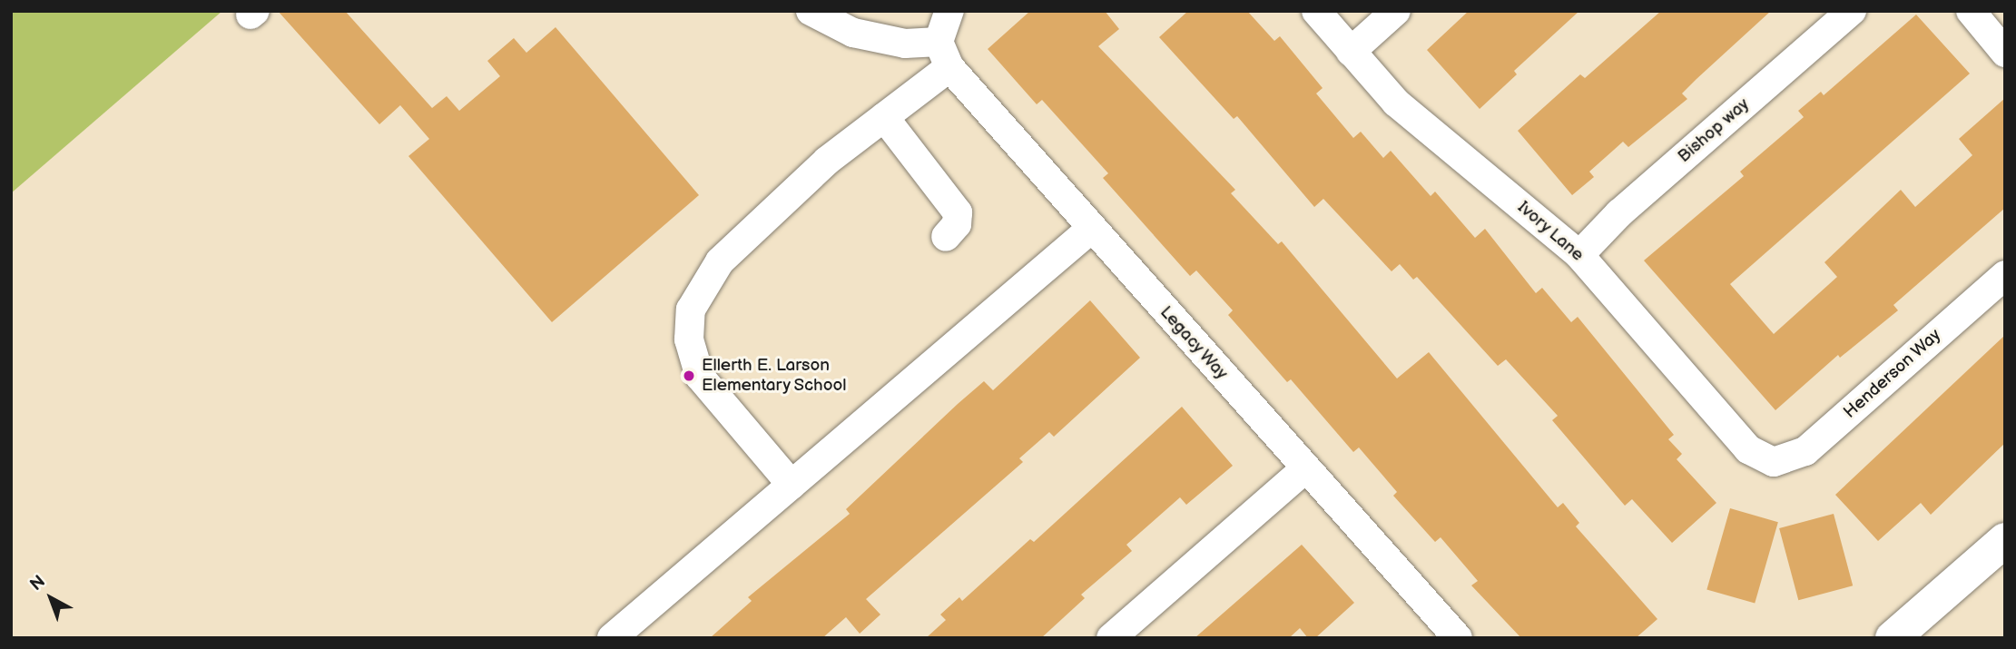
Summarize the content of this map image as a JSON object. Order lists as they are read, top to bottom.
{
  "streets": {
    "street": [
      "Bishop way",
      "Ivory Lane",
      "Legacy Way",
      "Henderson Way"
    ]
  },
  "crossings": [
    ["Bishop way", "Ivory Lane"],
    ["Ivory Lane", "Henderson Way"]
  ],
  "places": ["Ellerth E. Larson Elementary School"],
  "north": "top left"
}
